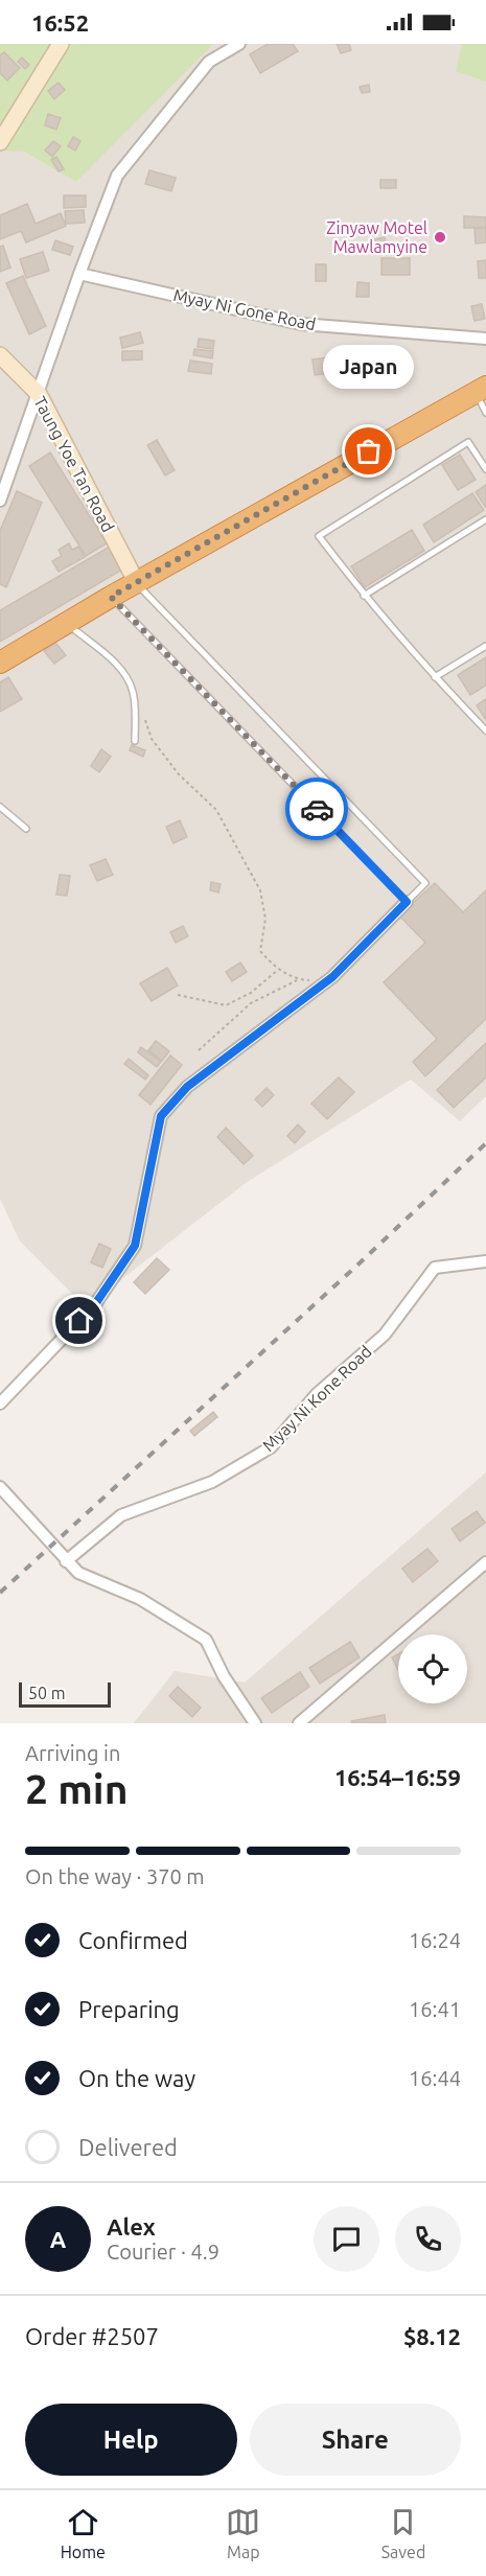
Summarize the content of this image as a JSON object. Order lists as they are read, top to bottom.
{
  "streets": {
    "main road": ["Taung Yoe Tan Road"],
    "street": ["Myay Ni Gone Road", "Myay Ni Kone Road"]
  },
  "places": ["Zinyaw Motel Mawlamyine", "Japan"],
  "scale_bar": "50 m",
  "page": {
    "status": "16:52",
    "bubble": "Japan",
    "scale": "50 m",
    "heading": ["2 min", "Arriving in", "16:54–16:59"],
    "panel": [
      "Alex",
      "Courier · 4.9",
      "Order #2507",
      "$8.12"
    ],
    "bar": "On the way · 370 m",
    "list": [
      ["Confirmed", "16:24"],
      ["Preparing", "16:41"],
      ["On the way", "16:44"],
      "Delivered"
    ],
    "round": "A",
    "buttons": ["Help", "Share"],
    "tabs": ["Home", "Map", "Saved"]
  }
}
